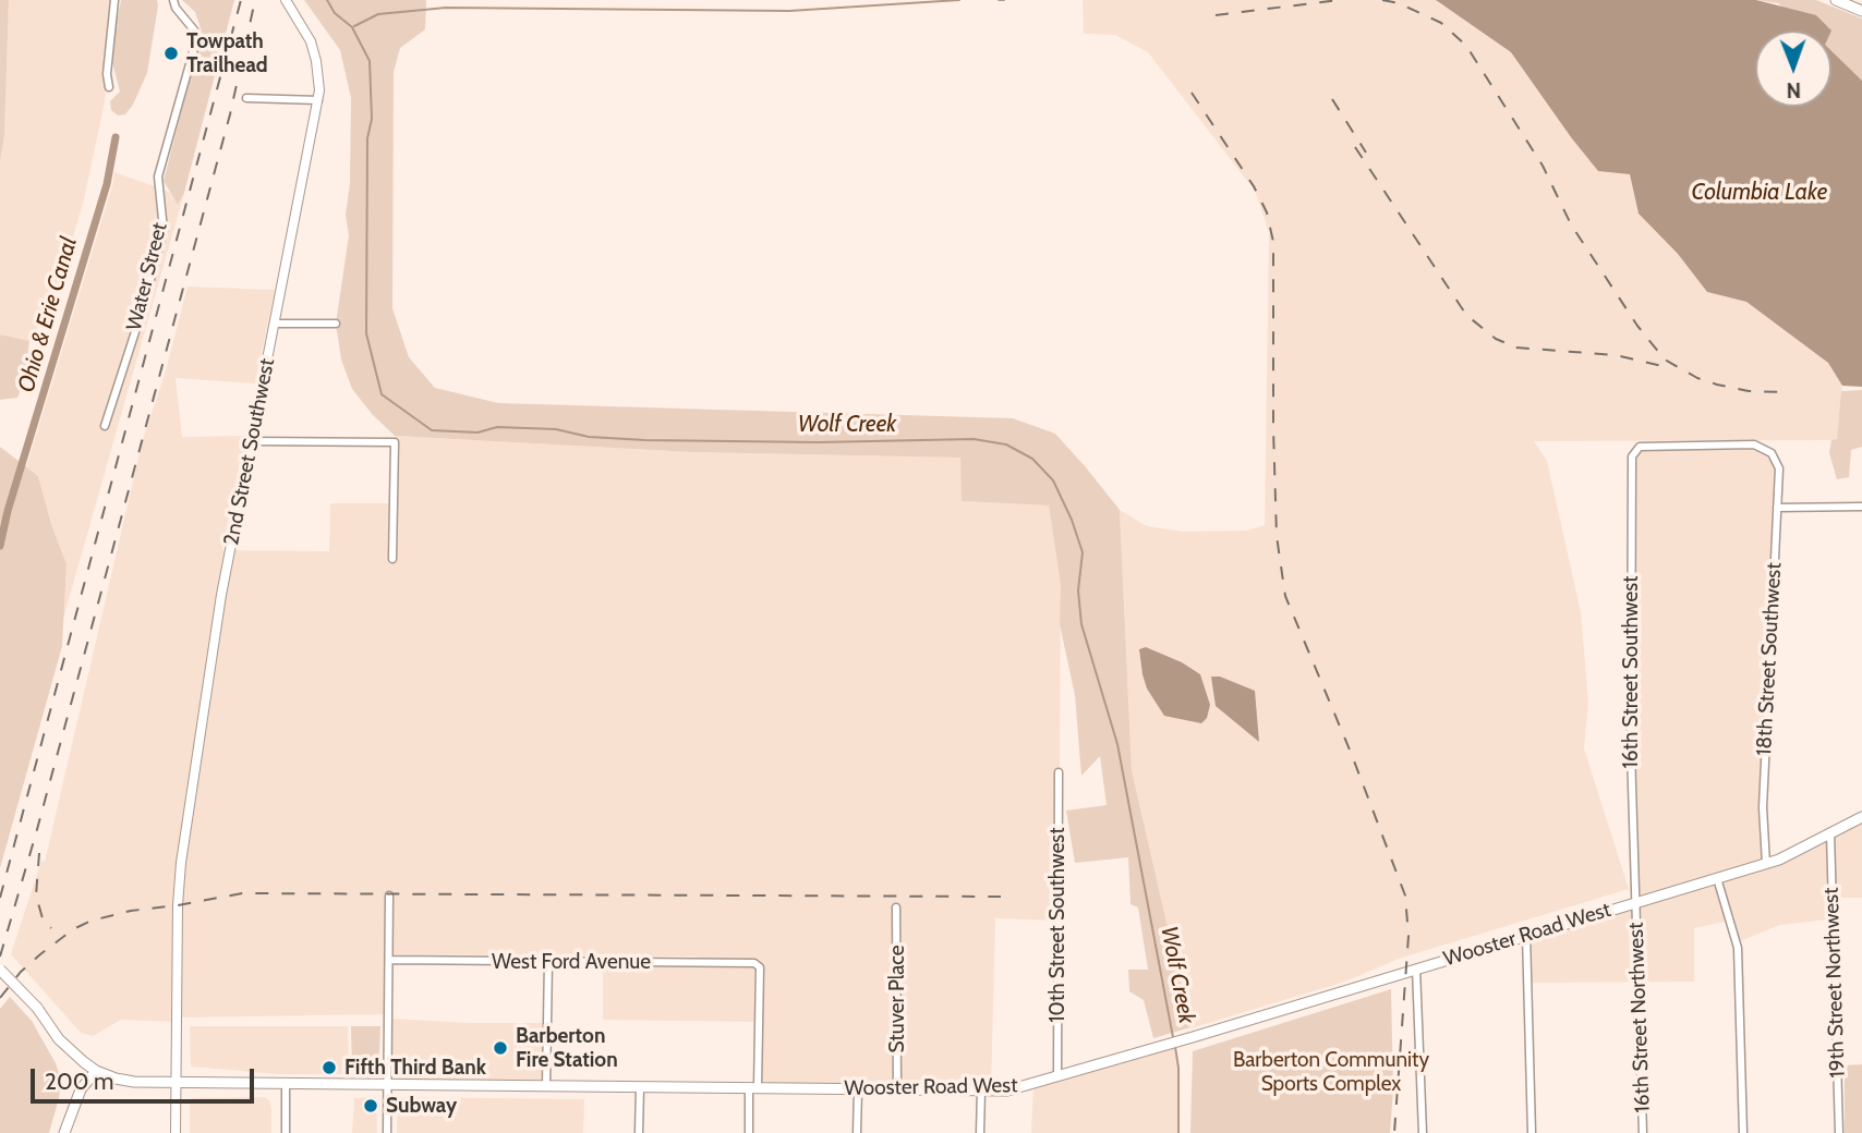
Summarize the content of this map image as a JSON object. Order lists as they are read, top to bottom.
{
  "streets": {
    "main road": ["Wooster Road West"],
    "street": [
      "Water Street",
      "2nd Street Southwest",
      "18th Street Southwest",
      "16th Street Southwest",
      "10th Street Southwest",
      "West Ford Avenue",
      "19th Street Northwest",
      "Stuver Place",
      "16th Street Northwest"
    ]
  },
  "crossings": [
    ["2nd Street Southwest", "Wooster Road West"],
    ["18th Street Southwest", "16th Street Southwest"],
    ["18th Street Southwest", "Wooster Road West"],
    ["16th Street Southwest", "Wooster Road West"],
    ["16th Street Southwest", "16th Street Northwest"],
    ["10th Street Southwest", "Wooster Road West"],
    ["Wooster Road West", "West Ford Avenue"],
    ["Wooster Road West", "19th Street Northwest"],
    ["Wooster Road West", "Stuver Place"],
    ["Wooster Road West", "16th Street Northwest"]
  ],
  "water": ["Columbia Lake", "Ohio & Erie Canal", "Wolf Creek"],
  "parks": ["Barberton Community Sports Complex"],
  "places": [
    "Towpath Trailhead",
    "Barberton Fire Station",
    "Fifth Third Bank",
    "Subway"
  ],
  "scale_bar": "200 m",
  "north": "bottom"
}
